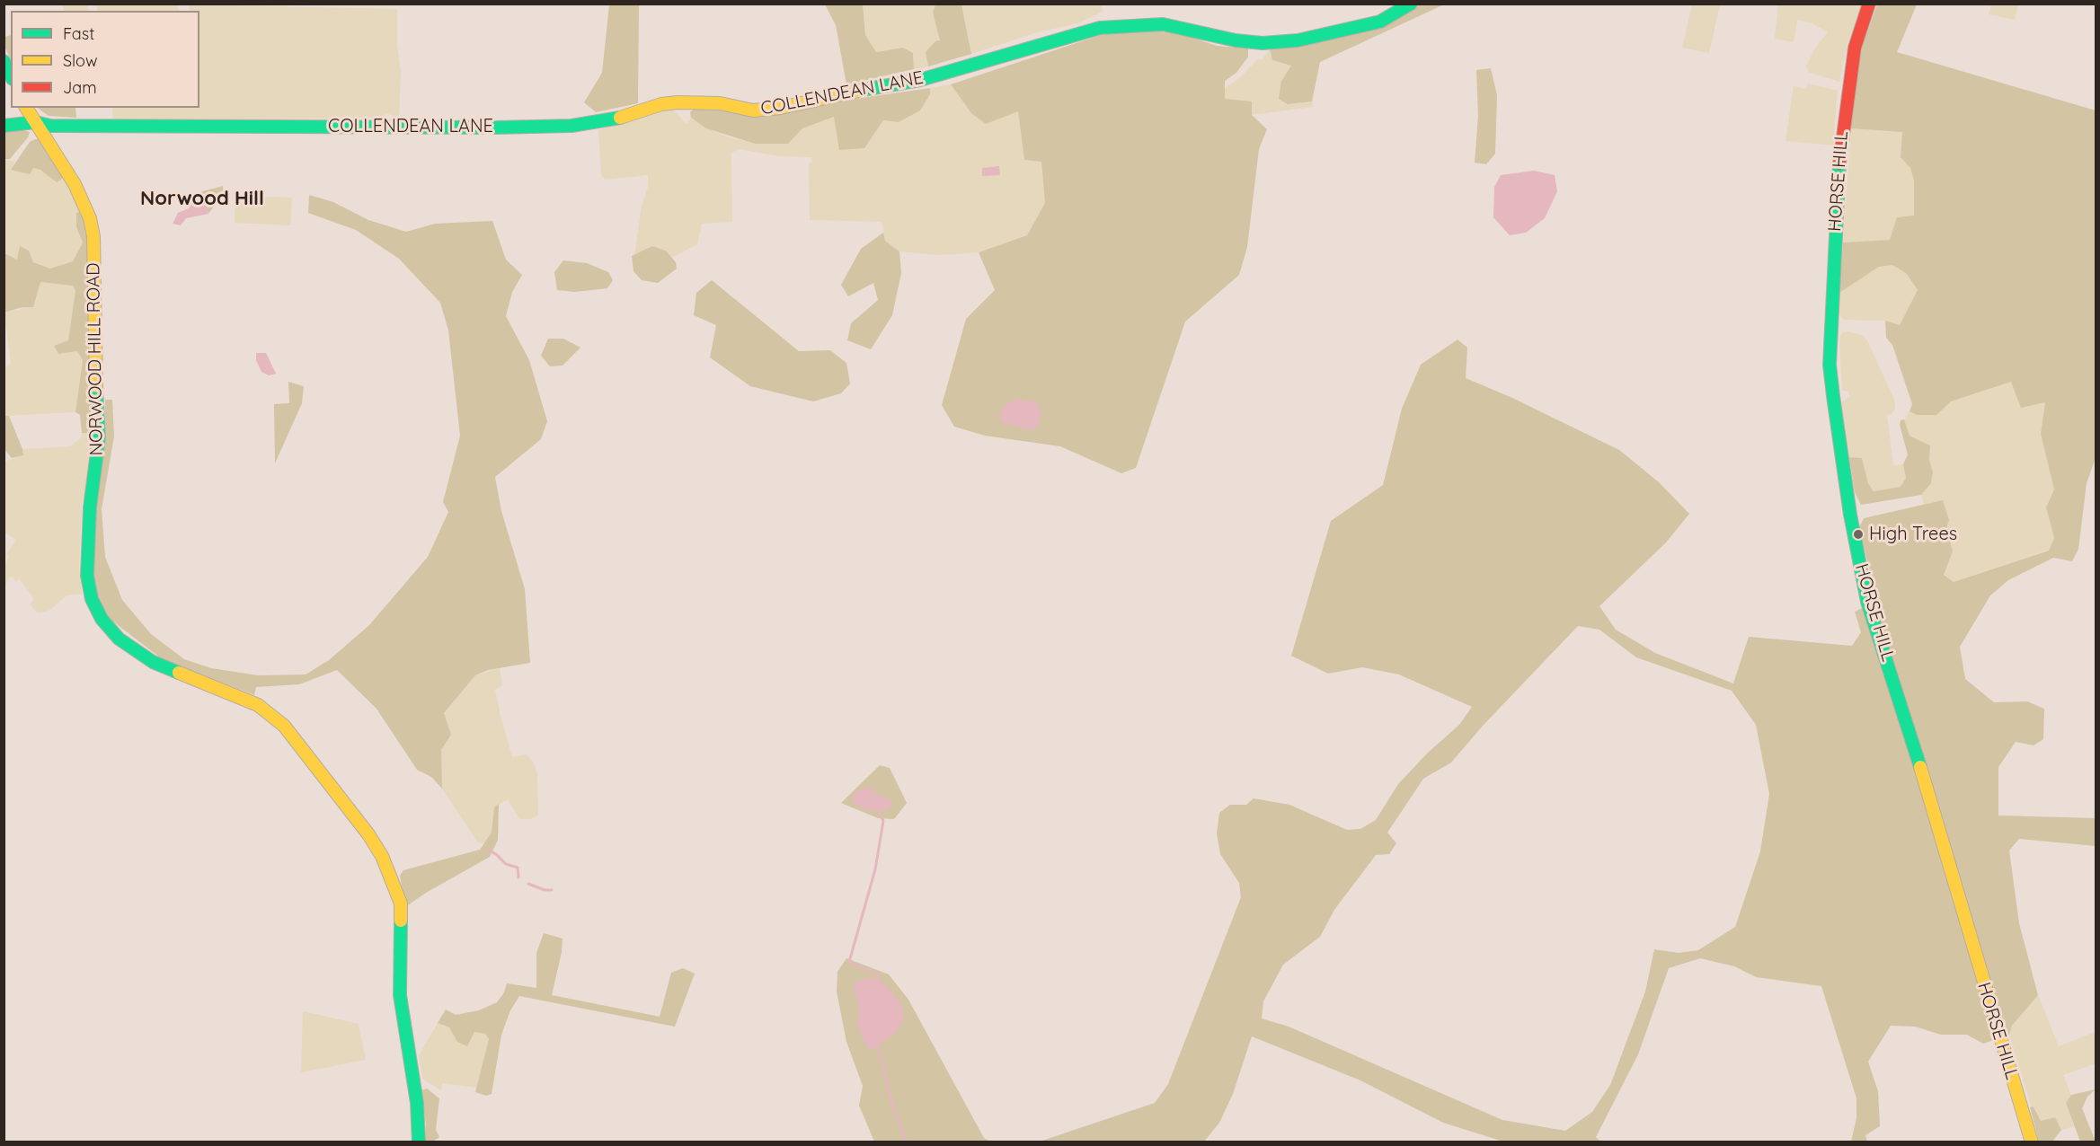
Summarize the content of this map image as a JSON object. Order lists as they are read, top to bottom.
{
  "streets": {
    "street": ["COLLENDEAN LANE", "HORSE HILL", "NORWOOD HILL ROAD"]
  },
  "crossings": [
    ["COLLENDEAN LANE", "NORWOOD HILL ROAD"]
  ],
  "districts": ["Norwood Hill"],
  "places": ["High Trees"],
  "legend": ["Fast", "Slow", "Jam"]
}
